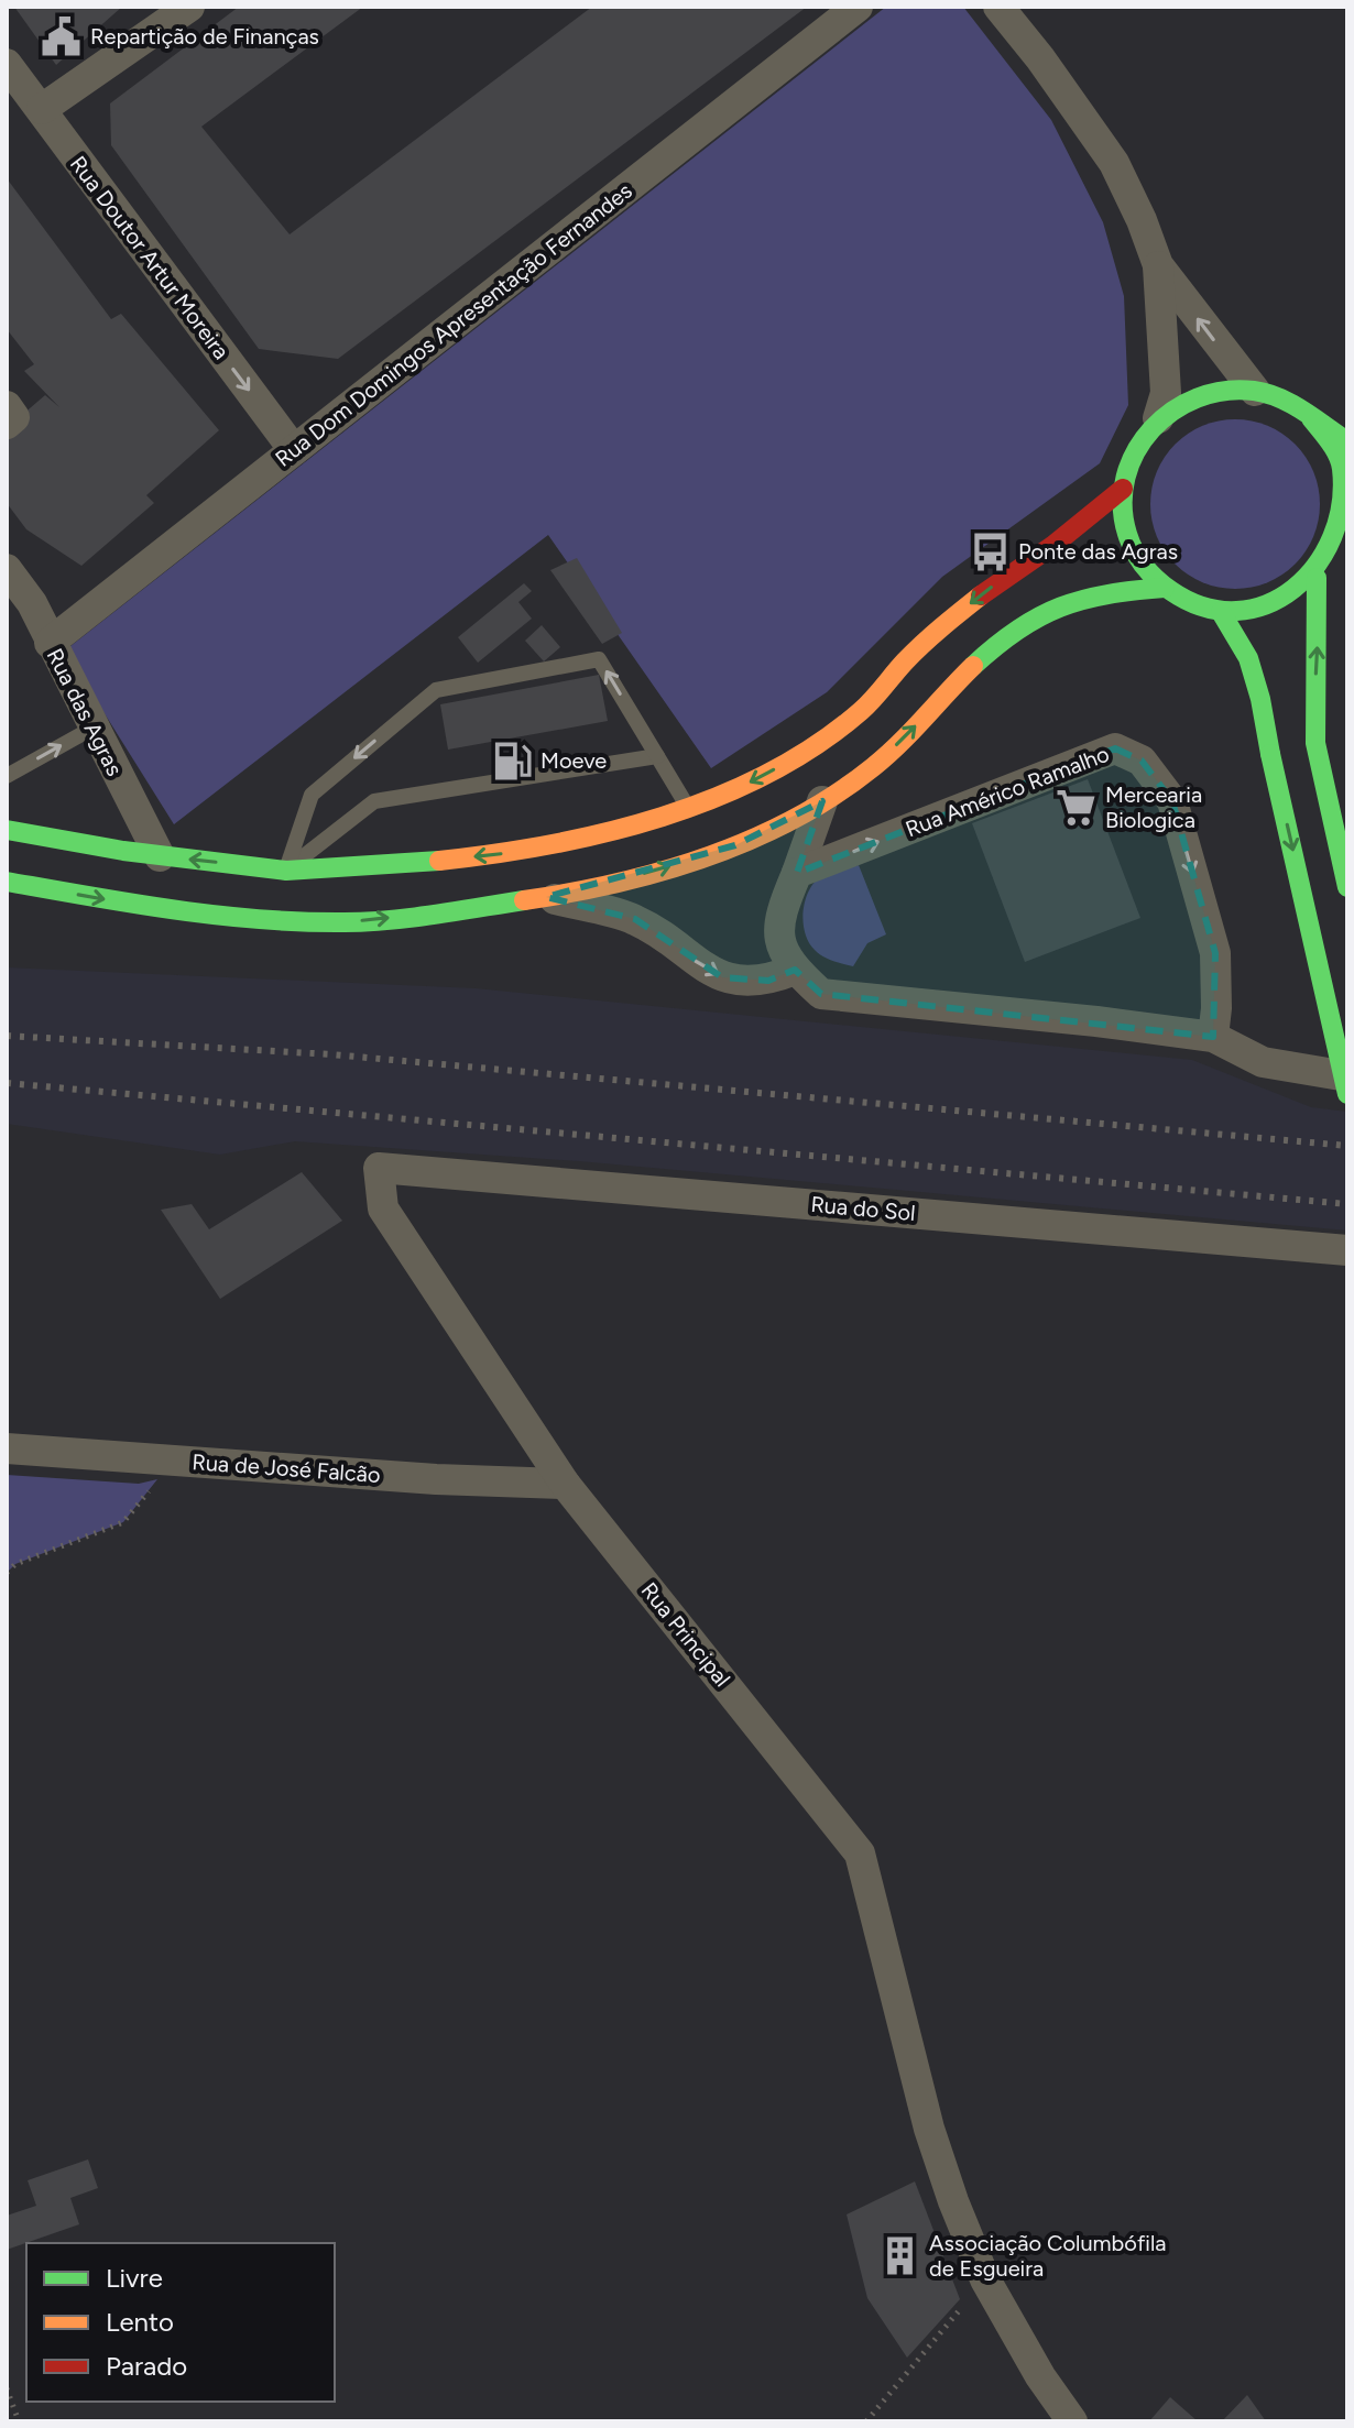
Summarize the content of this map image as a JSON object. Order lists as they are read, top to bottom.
{
  "streets": {
    "street": [
      "Rua Doutor Artur Moreira",
      "Rua Dom Domingos Apresentação Fernandes",
      "Rua das Agras",
      "Rua Américo Ramalho",
      "Rua do Sol",
      "Rua de José Falcão",
      "Rua Principal"
    ]
  },
  "crossings": [
    ["Rua Doutor Artur Moreira", "Rua Dom Domingos Apresentação Fernandes"],
    ["Rua Dom Domingos Apresentação Fernandes", "Rua das Agras"],
    ["Rua do Sol", "Rua Principal"],
    ["Rua de José Falcão", "Rua Principal"]
  ],
  "one_way": ["Rua Doutor Artur Moreira"],
  "places": {
    "public building": ["Repartição de Finanças"],
    "bus stop": ["Ponte das Agras"],
    "fuel station": ["Moeve"],
    "supermarket": ["Mercearia Biologica"],
    "building": ["Associação Columbófila de Esgueira"]
  },
  "legend": ["Livre", "Lento", "Parado"]
}
